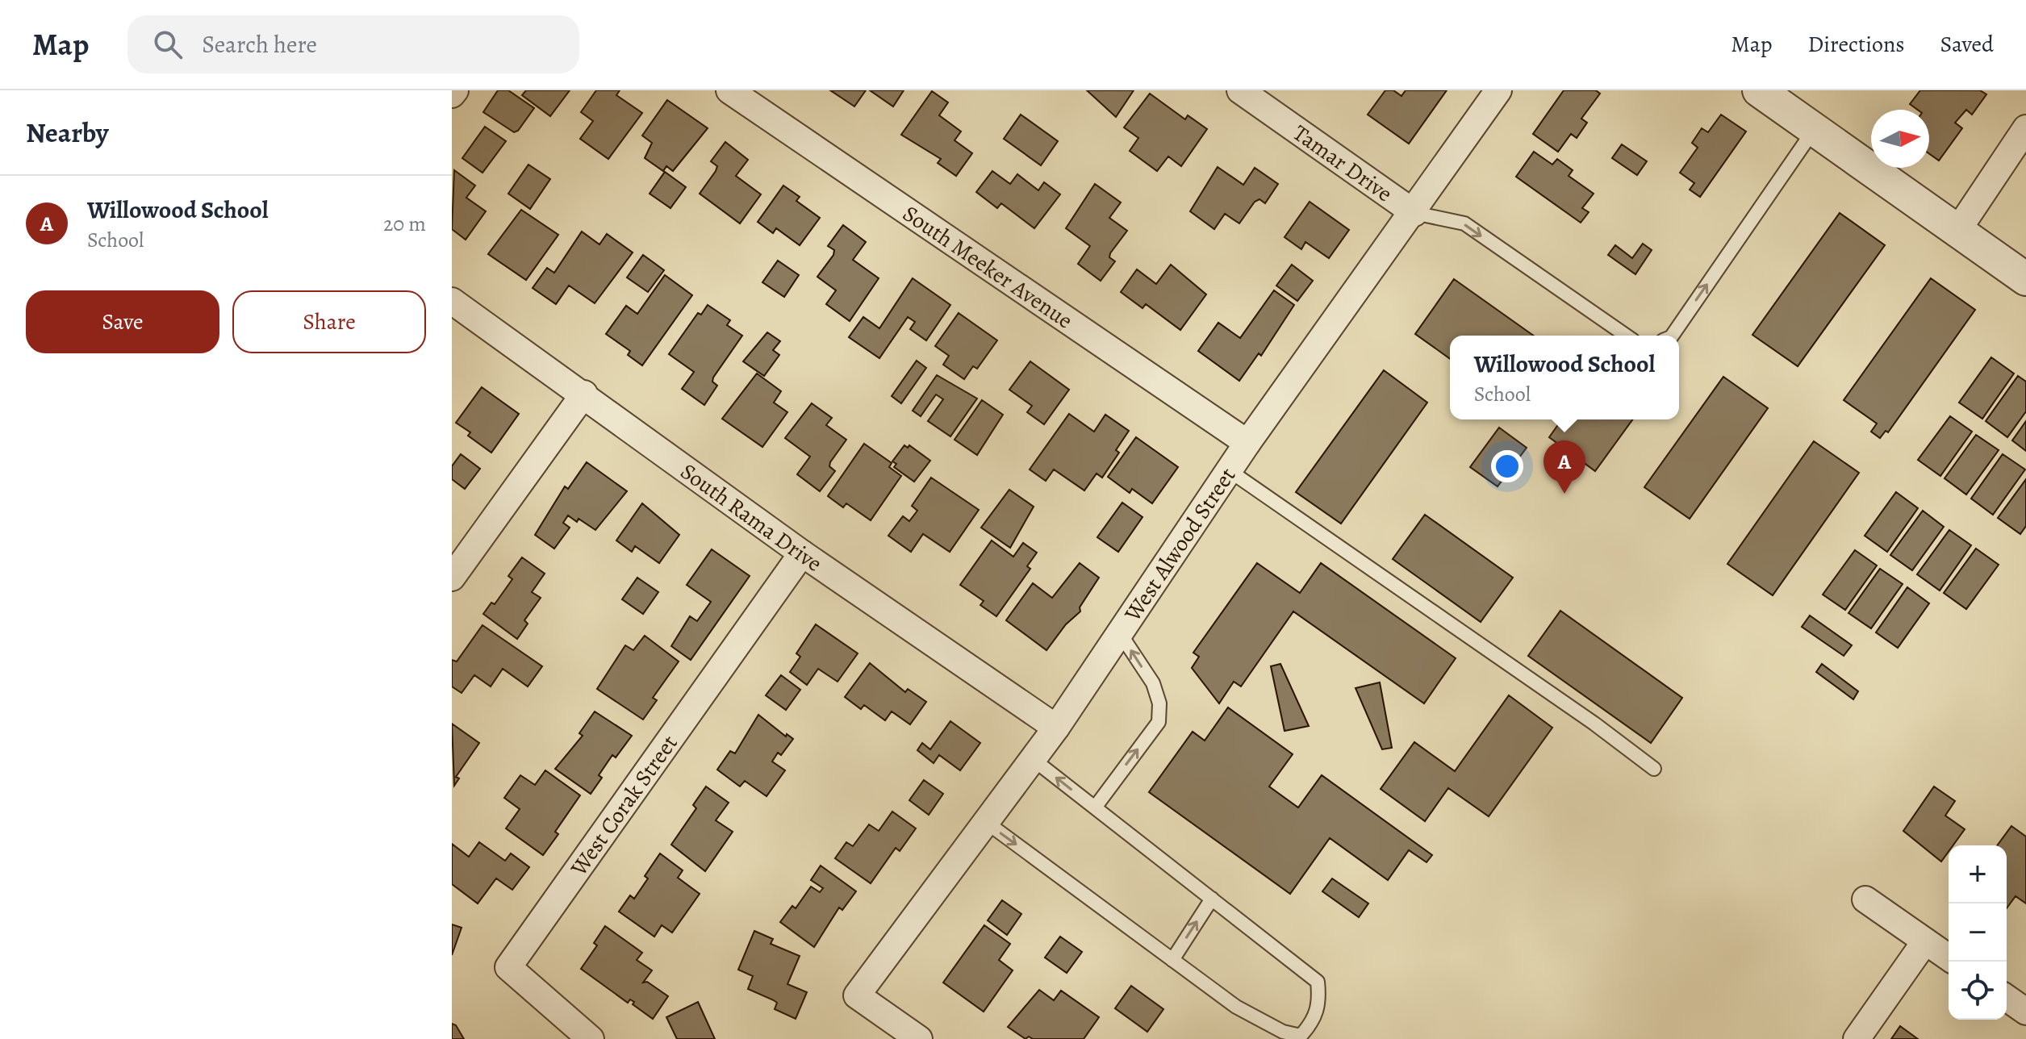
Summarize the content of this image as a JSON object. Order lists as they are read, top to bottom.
{
  "streets": {
    "street": [
      "Tamar Drive",
      "South Meeker Avenue",
      "South Rama Drive",
      "West Alwood Street",
      "West Corak Street"
    ]
  },
  "crossings": [
    ["Tamar Drive", "West Alwood Street"],
    ["South Meeker Avenue", "West Alwood Street"],
    ["South Rama Drive", "West Alwood Street"],
    ["South Rama Drive", "West Corak Street"]
  ],
  "north": "right",
  "page": {
    "header": "Map",
    "search": "Search here",
    "nav": ["Map", "Directions", "Saved"],
    "heading": "Nearby",
    "list": [
      {
        "mark": "A",
        "name": "Willowood School",
        "note": "School",
        "value": "20 m"
      }
    ],
    "buttons": ["Save", "Share"],
    "popup": ["Willowood School", "School"],
    "pins": "A",
    "map_buttons": ["+", "−"]
  }
}
